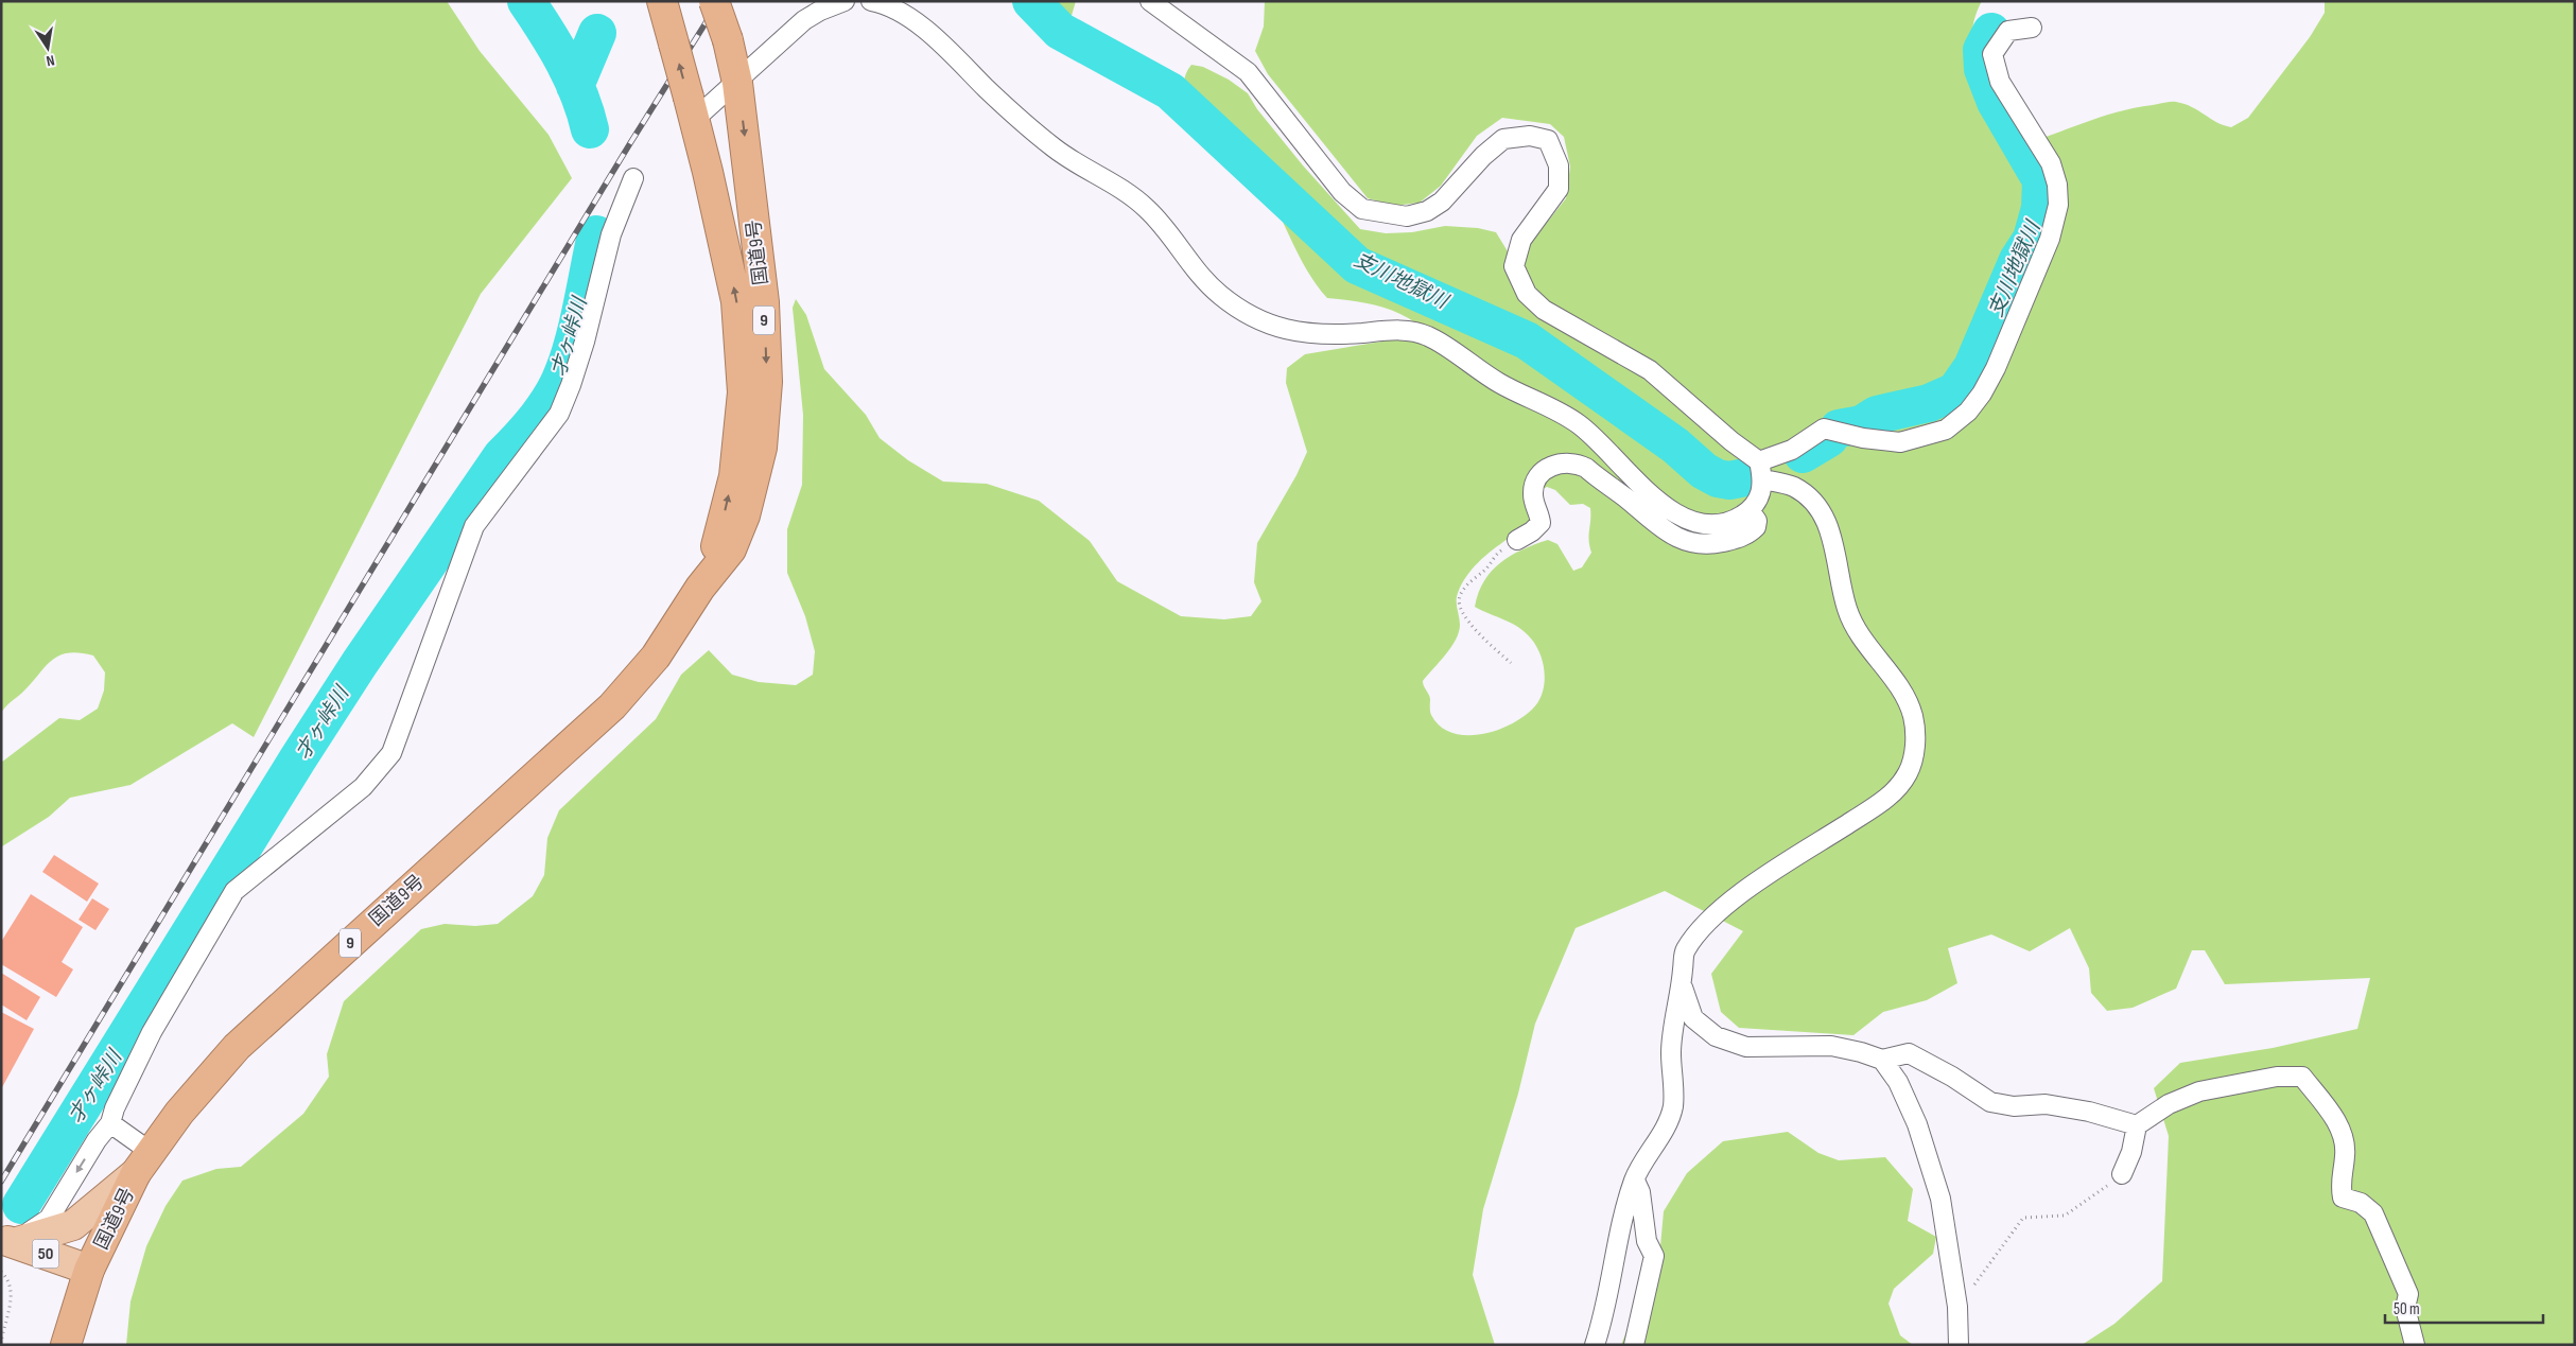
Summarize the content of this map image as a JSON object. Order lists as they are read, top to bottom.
{
  "streets": {
    "highway": ["国道9号", "9"],
    "main road": ["50"]
  },
  "crossings": [
    ["国道9号", "50"]
  ],
  "water": ["支川地獄川", "才ヶ峠川"],
  "scale_bar": "50 m",
  "north": "bottom"
}
